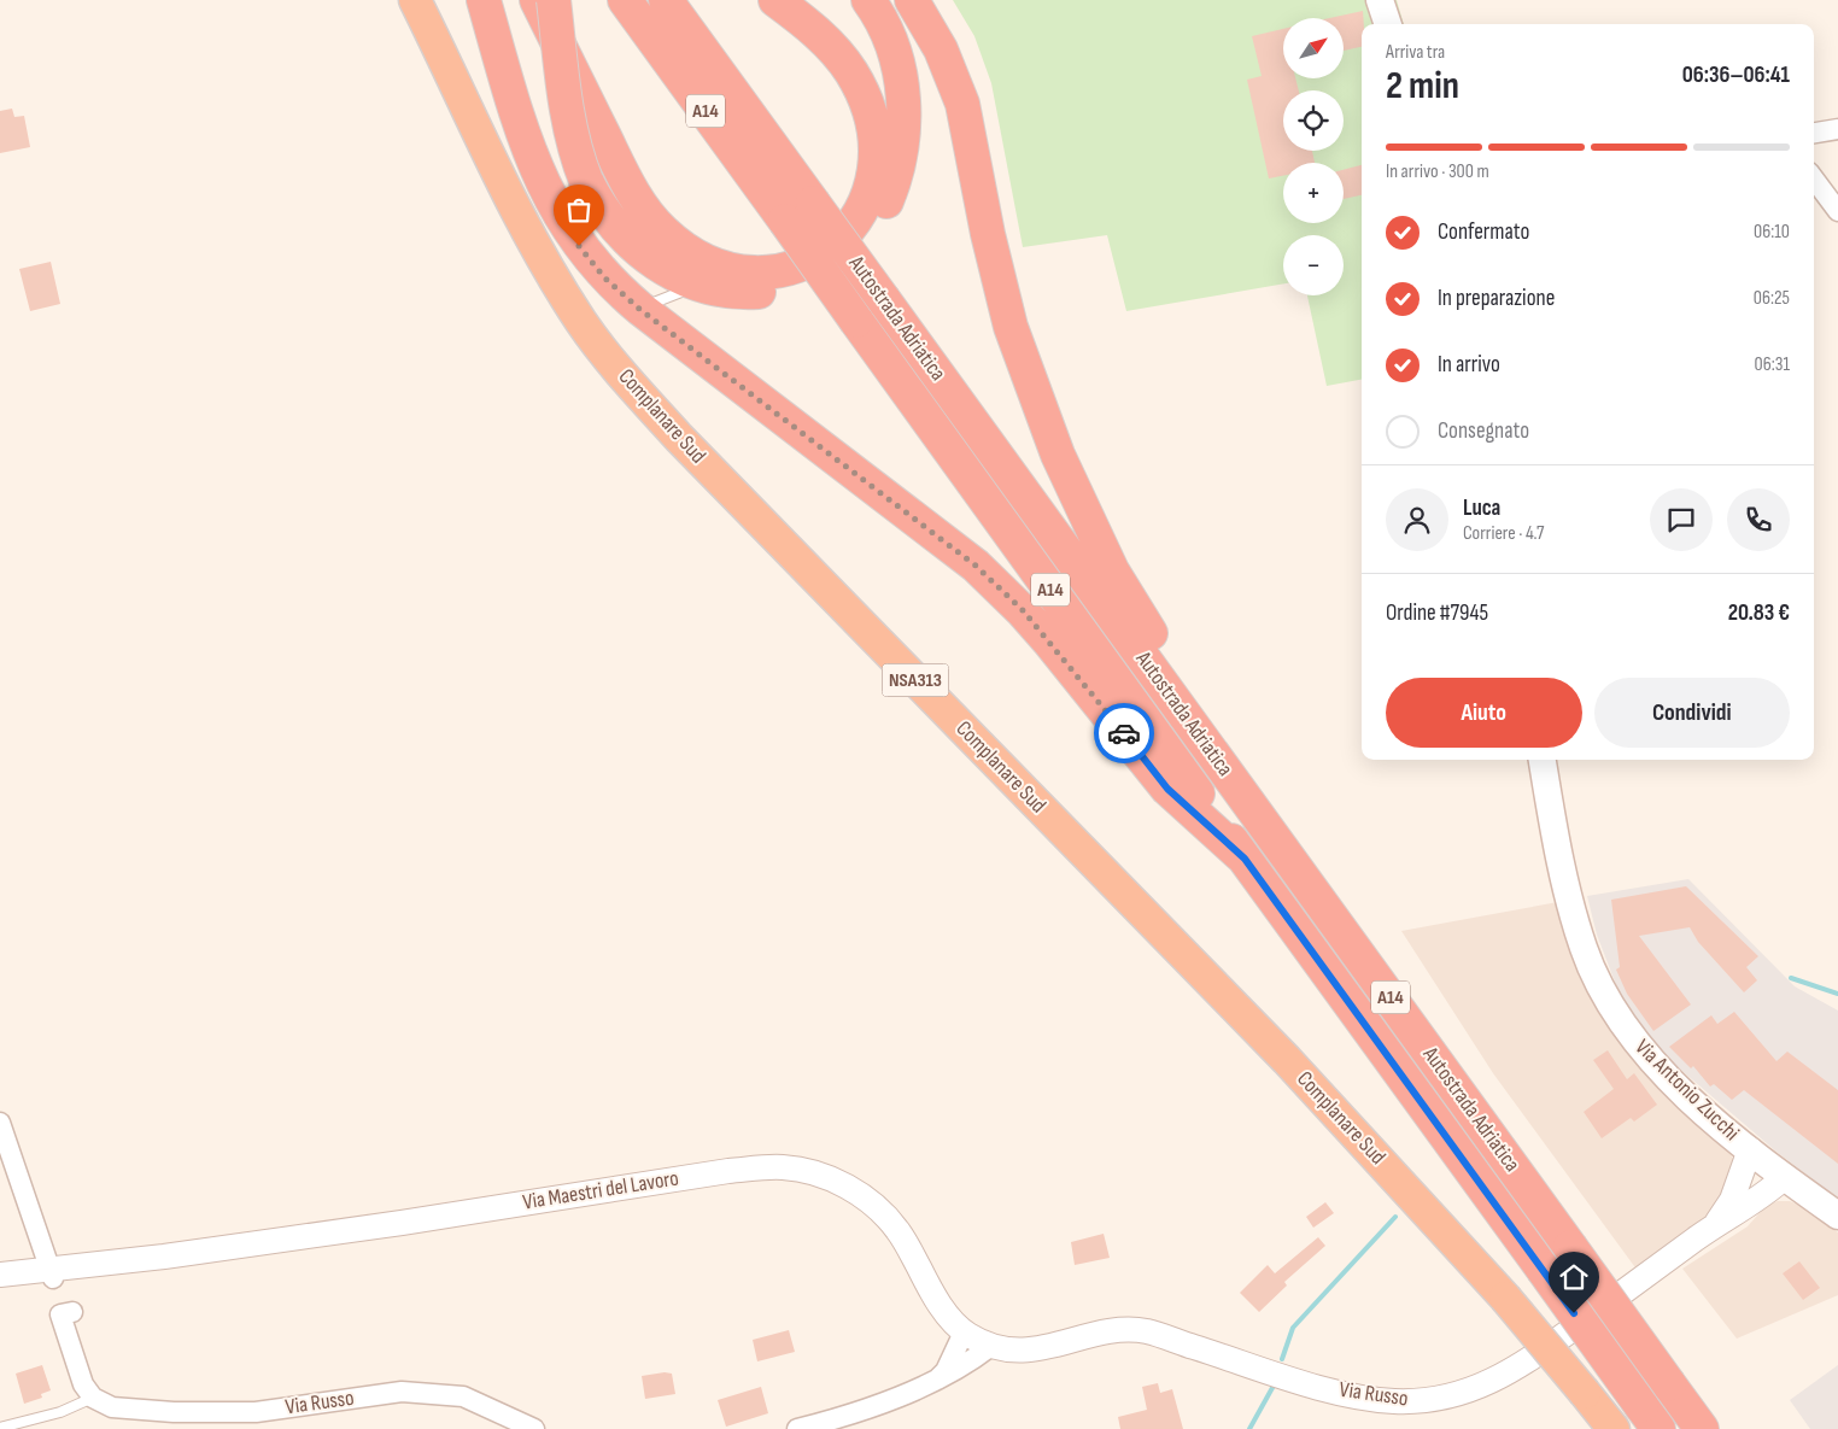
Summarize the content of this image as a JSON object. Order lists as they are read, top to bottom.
{
  "streets": {
    "highway": [
      "A14",
      "Autostrada Adriatica",
      "Complanare Sud",
      "NSA313"
    ],
    "main road": ["Via Antonio Zucchi"],
    "street": ["Via Maestri del Lavoro", "Via Russo"]
  },
  "crossings": [
    ["Via Antonio Zucchi", "Via Russo"],
    ["Via Maestri del Lavoro", "Via Russo"]
  ],
  "north": "top right",
  "page": {
    "map_buttons": ["+", "−"],
    "heading": ["2 min", "Arriva tra", "06:36–06:41"],
    "panel": [
      "Luca",
      "Corriere · 4.7",
      "Ordine #7945",
      "20.83 €"
    ],
    "bar": "In arrivo · 300 m",
    "list": [
      ["Confermato", "06:10"],
      ["In preparazione", "06:25"],
      ["In arrivo", "06:31"],
      "Consegnato"
    ],
    "buttons": ["Aiuto", "Condividi"]
  }
}
